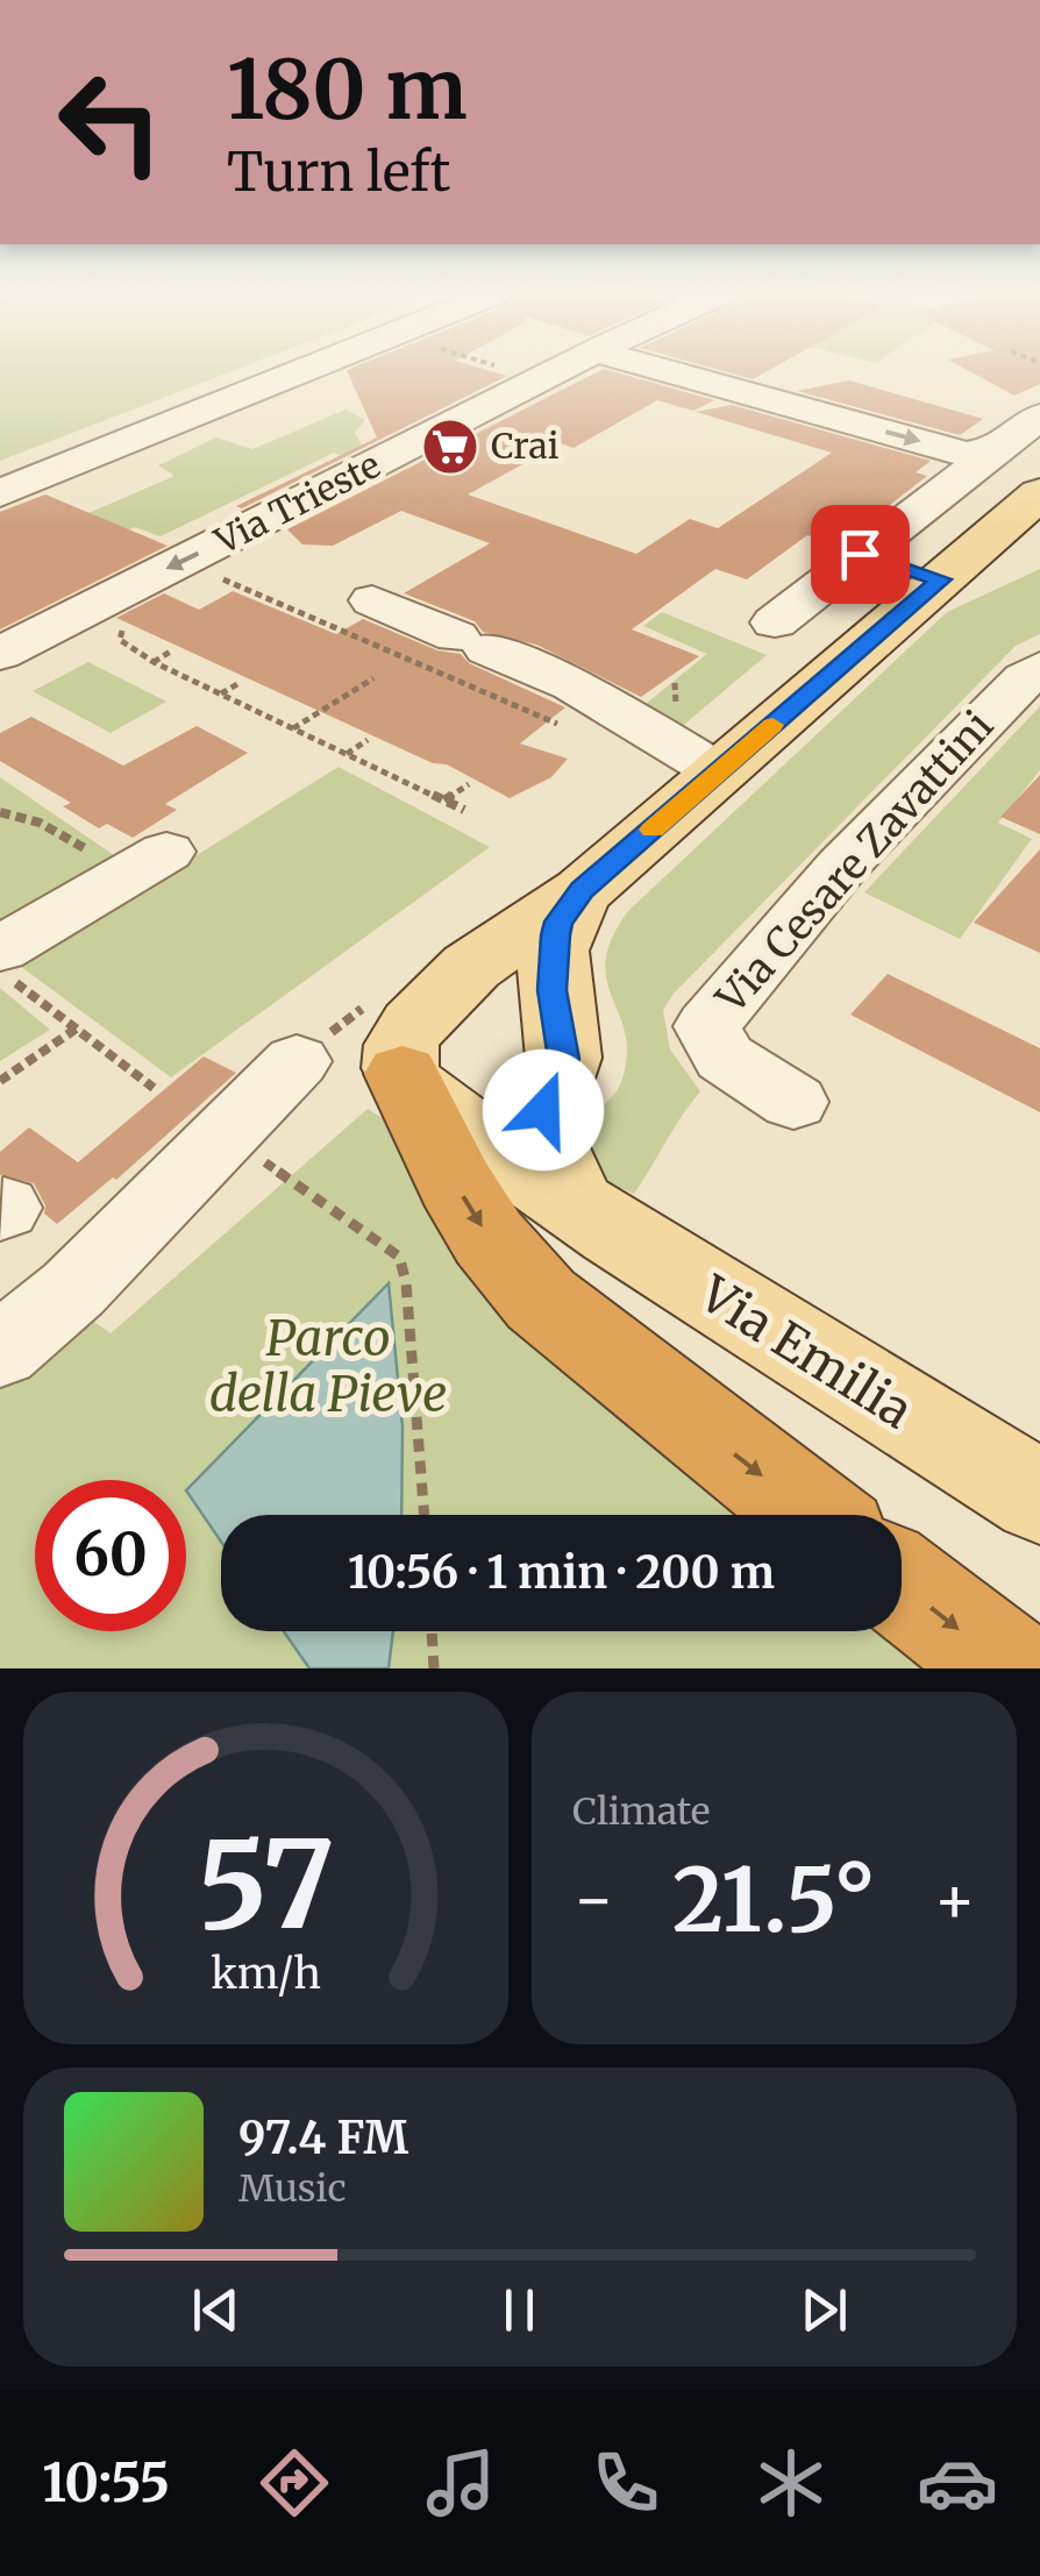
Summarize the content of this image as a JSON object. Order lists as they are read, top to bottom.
{
  "streets": {
    "main road": ["Via Emilia"],
    "street": ["Via Trieste", "Via Cesare Zavattini"]
  },
  "parks": ["Parco della Pieve"],
  "places": {
    "supermarket": ["Crai"]
  },
  "page": {
    "turn": ["180 m", "Turn left"],
    "limit": "60",
    "trip": "10:56 · 1 min · 200 m",
    "tile": "Climate",
    "heat": ["−", "21.5°", "+"],
    "song": ["97.4 FM", "Music"],
    "tabs": "10:55",
    "gauge": ["57", "km/h"]
  }
}
